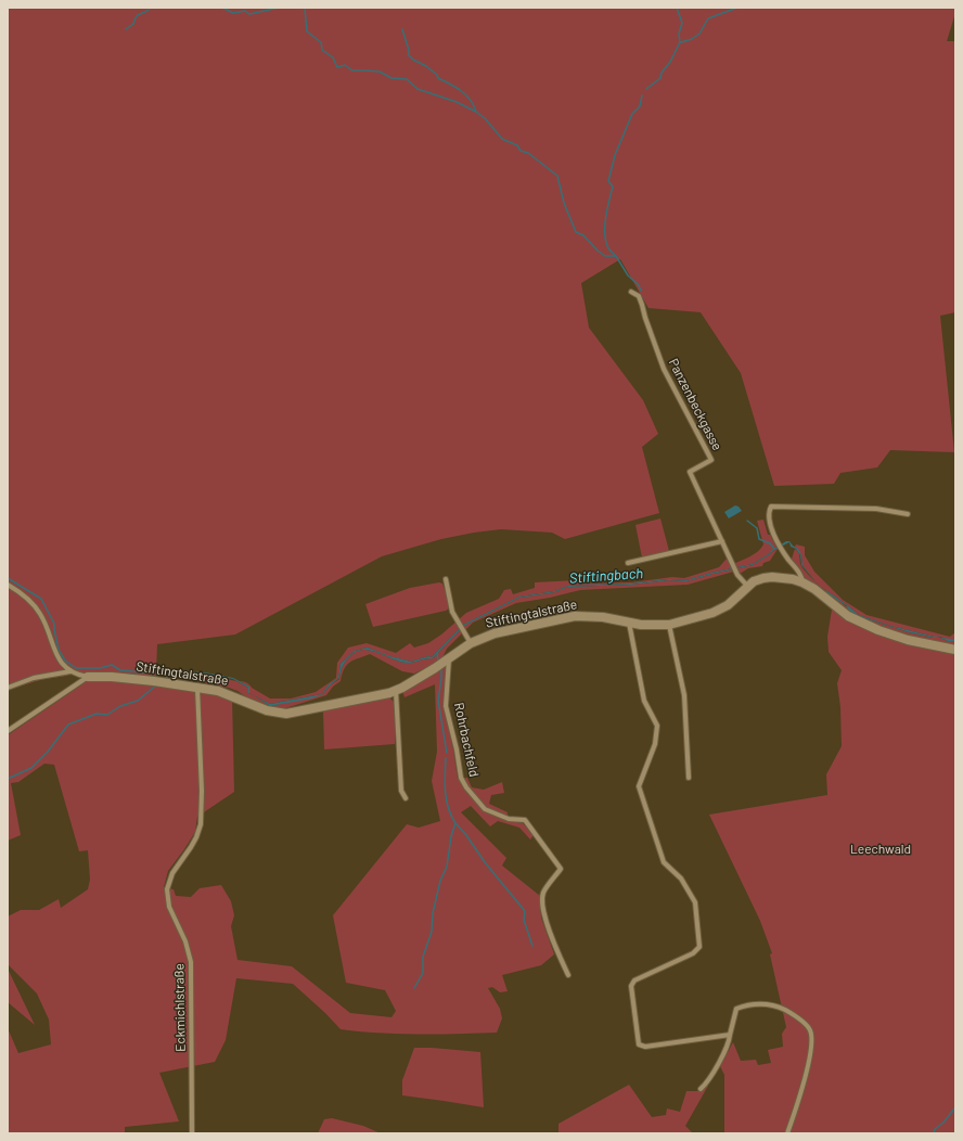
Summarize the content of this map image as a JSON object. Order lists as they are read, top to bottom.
{
  "streets": {
    "street": [
      "Panzenbeckgasse",
      "Stiftingtalstraße",
      "Rohrbachfeld",
      "Eckmichlstraße"
    ]
  },
  "crossings": [
    ["Panzenbeckgasse", "Stiftingtalstraße"],
    ["Stiftingtalstraße", "Rohrbachfeld"],
    ["Stiftingtalstraße", "Eckmichlstraße"]
  ],
  "water": ["Stiftingbach"],
  "parks": ["Leechwald"]
}
